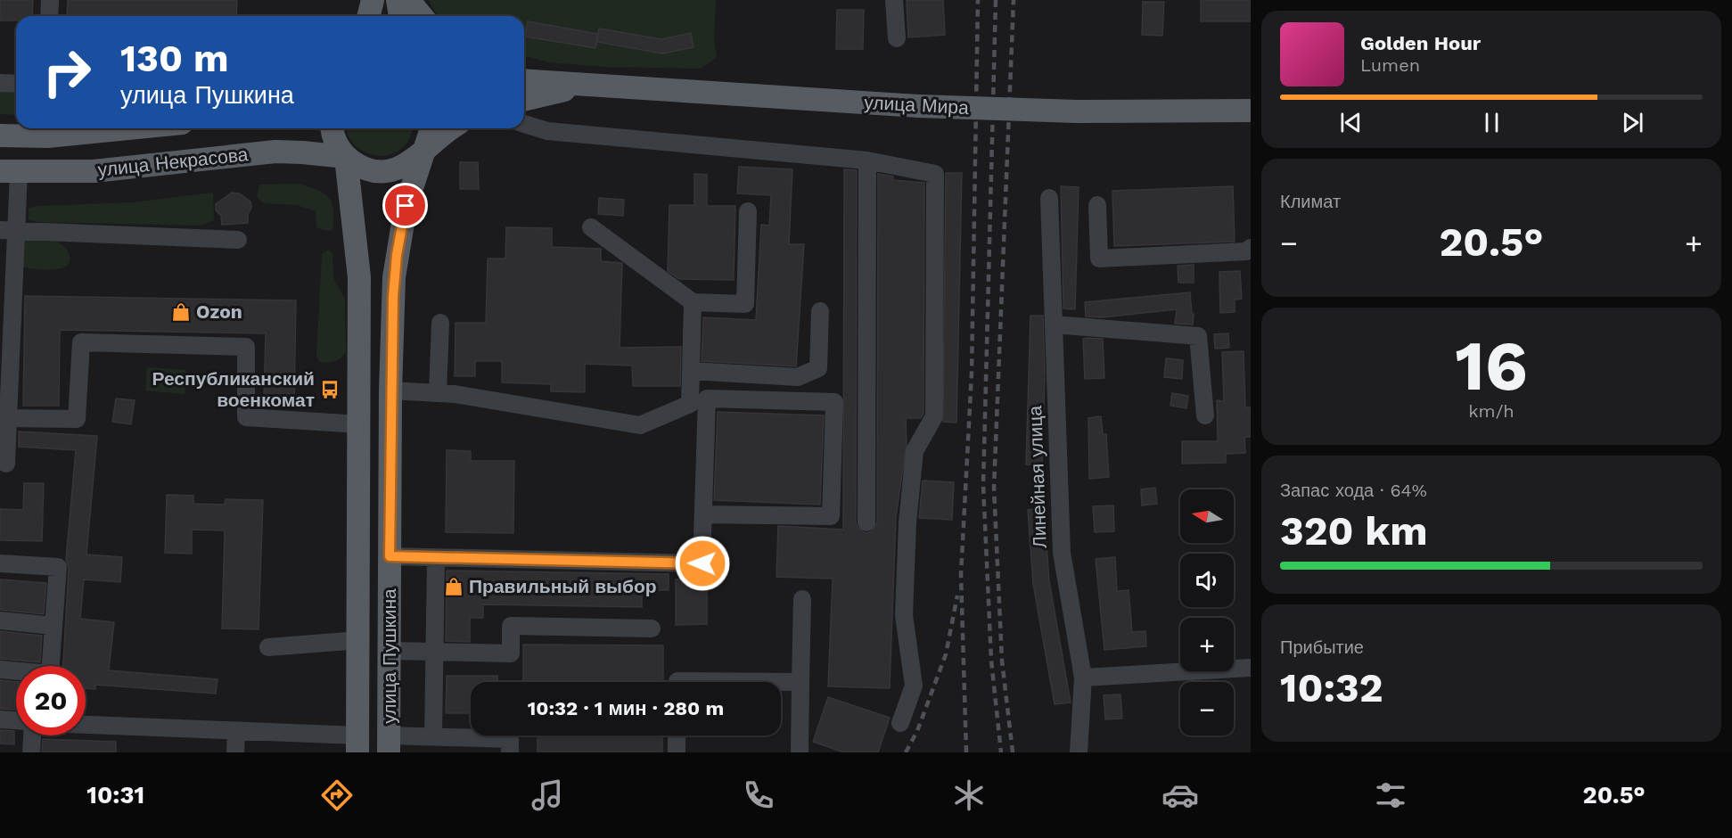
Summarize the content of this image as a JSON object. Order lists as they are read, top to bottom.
{
  "streets": {
    "main road": ["улица Мира", "улица Некрасова", "улица Пушкина"],
    "street": ["Линейная улица"]
  },
  "crossings": [
    ["улица Некрасова", "улица Пушкина"]
  ],
  "places": {
    "shop": ["Ozon", "Правильный выбор"],
    "bus stop": ["Республиканский военкомат"]
  },
  "north": "left",
  "page": {
    "turn": ["130 m", "улица Пушкина"],
    "song": ["Golden Hour", "Lumen"],
    "tile": [
      "Климат",
      ["16", "km/h"],
      ["Запас хода · 64%", "320 km"],
      ["Прибытие", "10:32"]
    ],
    "heat": ["−", "20.5°", "+"],
    "map_buttons": ["+", "−"],
    "limit": "20",
    "trip": "10:32 · 1 мин · 280 m",
    "tabs": ["10:31", "20.5°"]
  }
}
